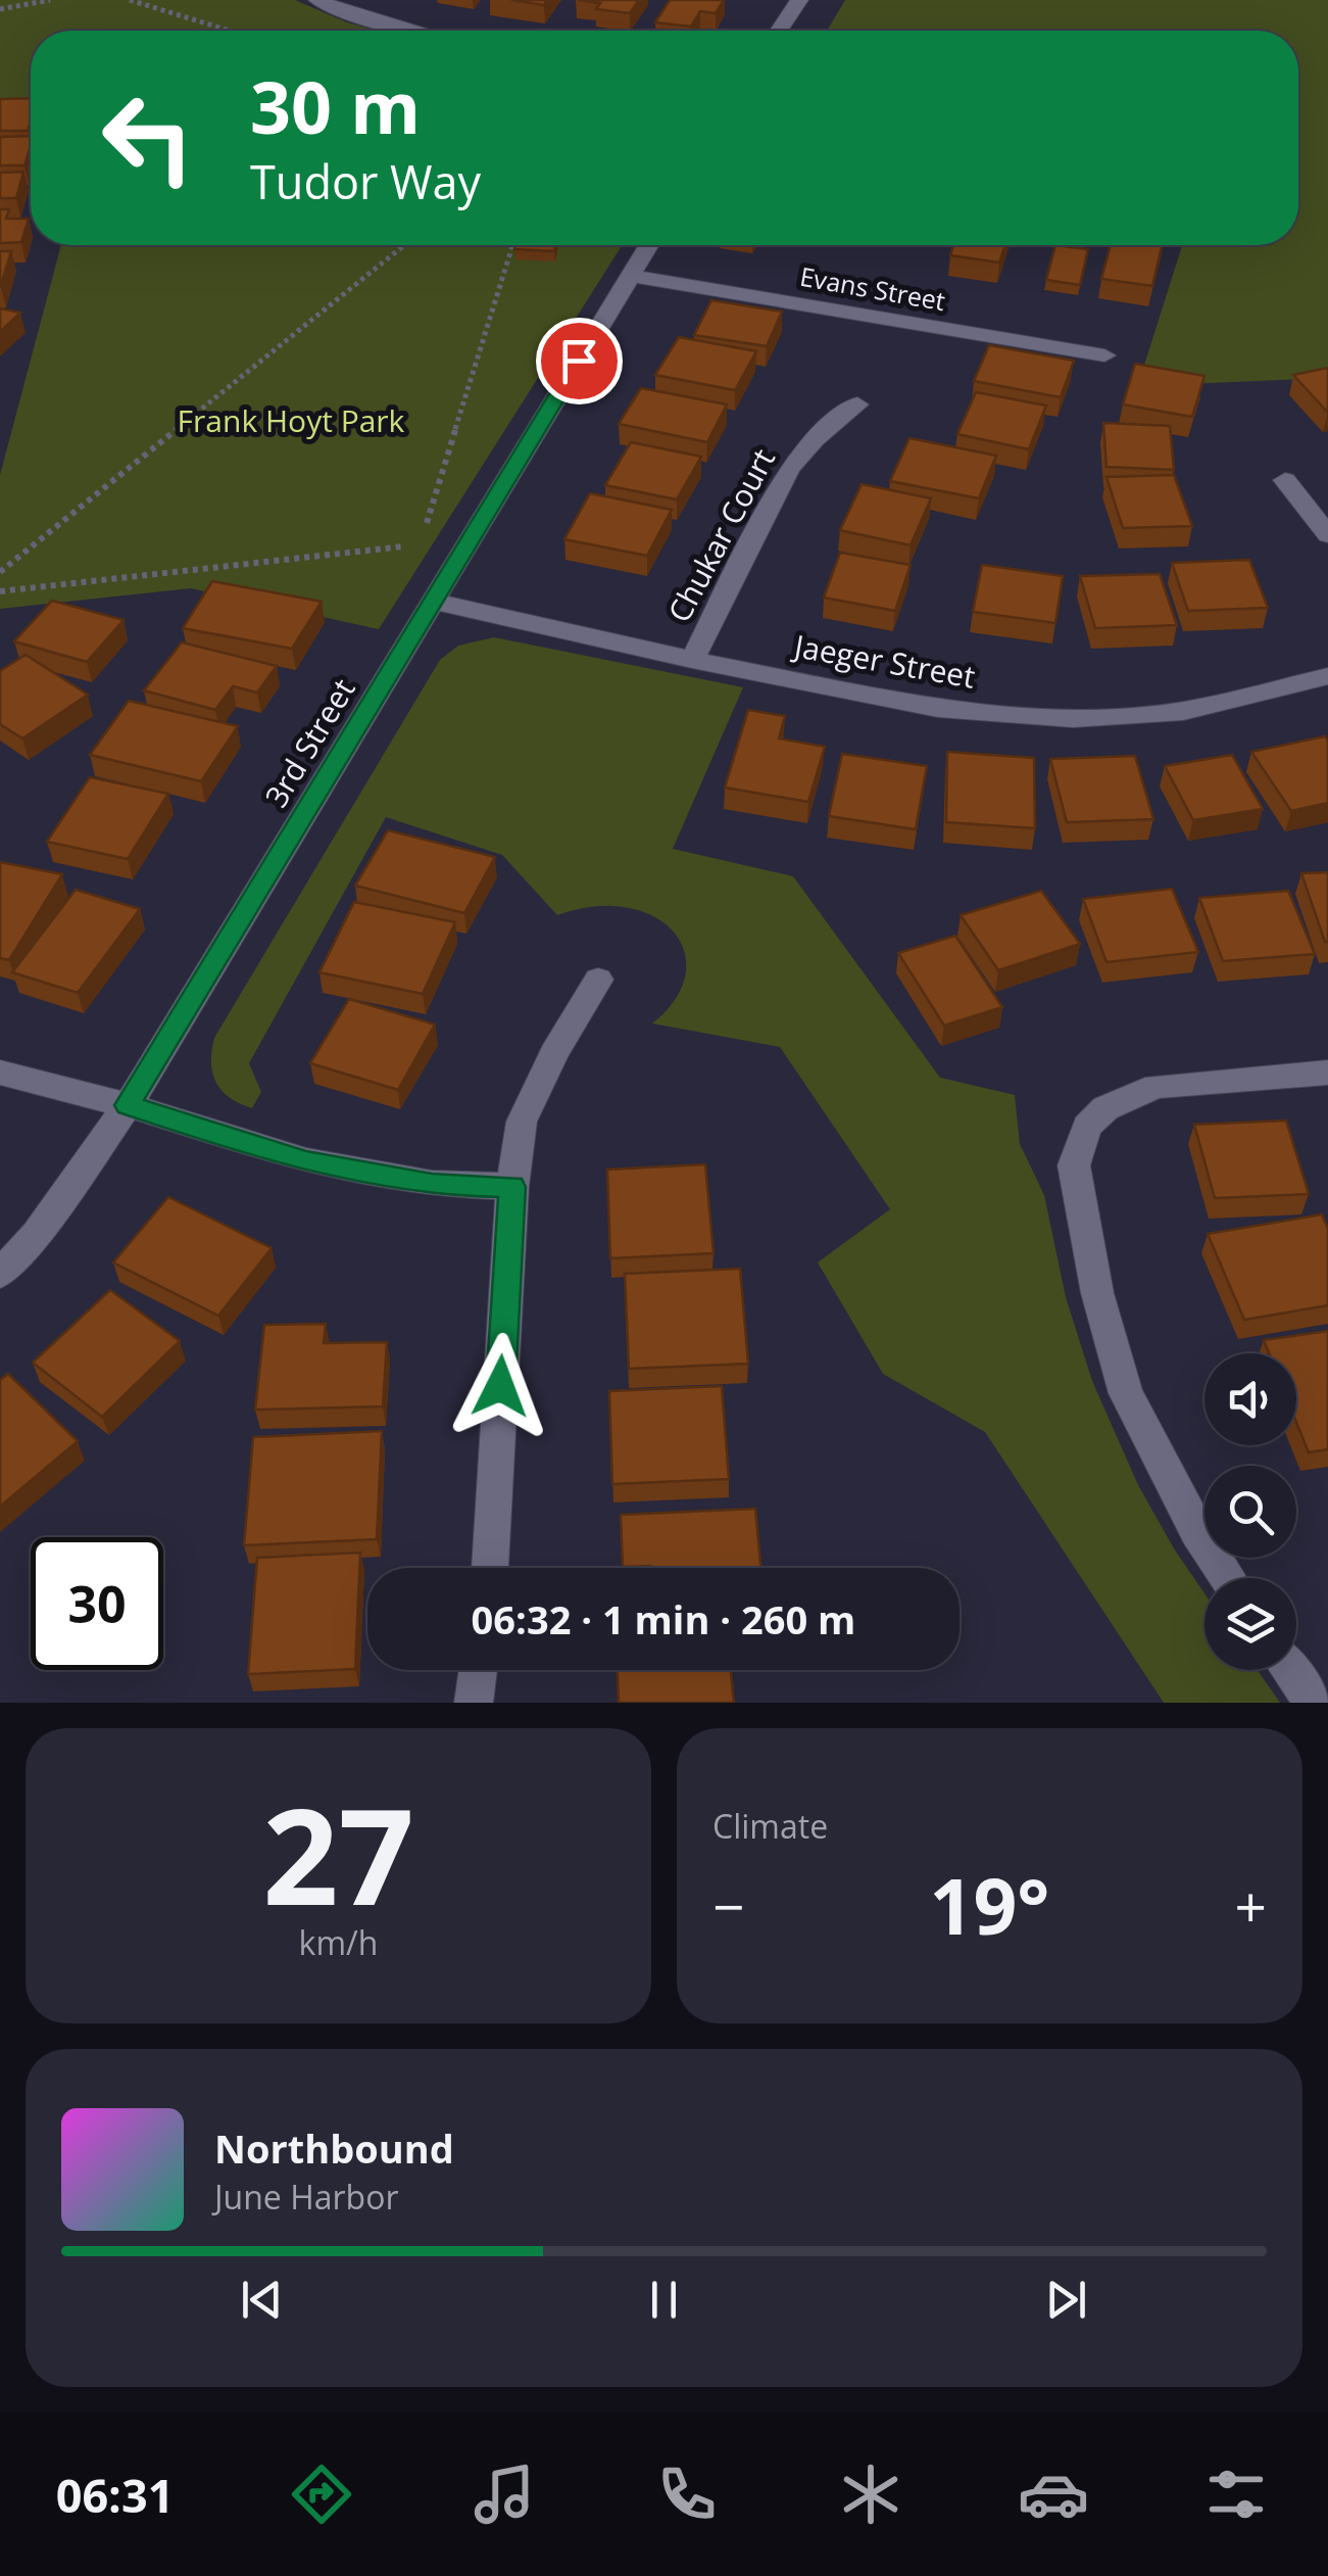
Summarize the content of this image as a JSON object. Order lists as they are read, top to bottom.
{
  "streets": {
    "street": [
      "Evans Street",
      "Chukar Court",
      "Jaeger Street",
      "3rd Street"
    ]
  },
  "crossings": [
    ["Evans Street", "3rd Street"],
    ["Chukar Court", "Jaeger Street"],
    ["Jaeger Street", "3rd Street"]
  ],
  "parks": ["Frank Hoyt Park"],
  "page": {
    "turn": ["30 m", "Tudor Way"],
    "limit": "30",
    "trip": "06:32 · 1 min · 260 m",
    "tile": [
      ["27", "km/h"],
      "Climate"
    ],
    "heat": ["−", "19°", "+"],
    "song": ["Northbound", "June Harbor"],
    "tabs": "06:31"
  }
}
